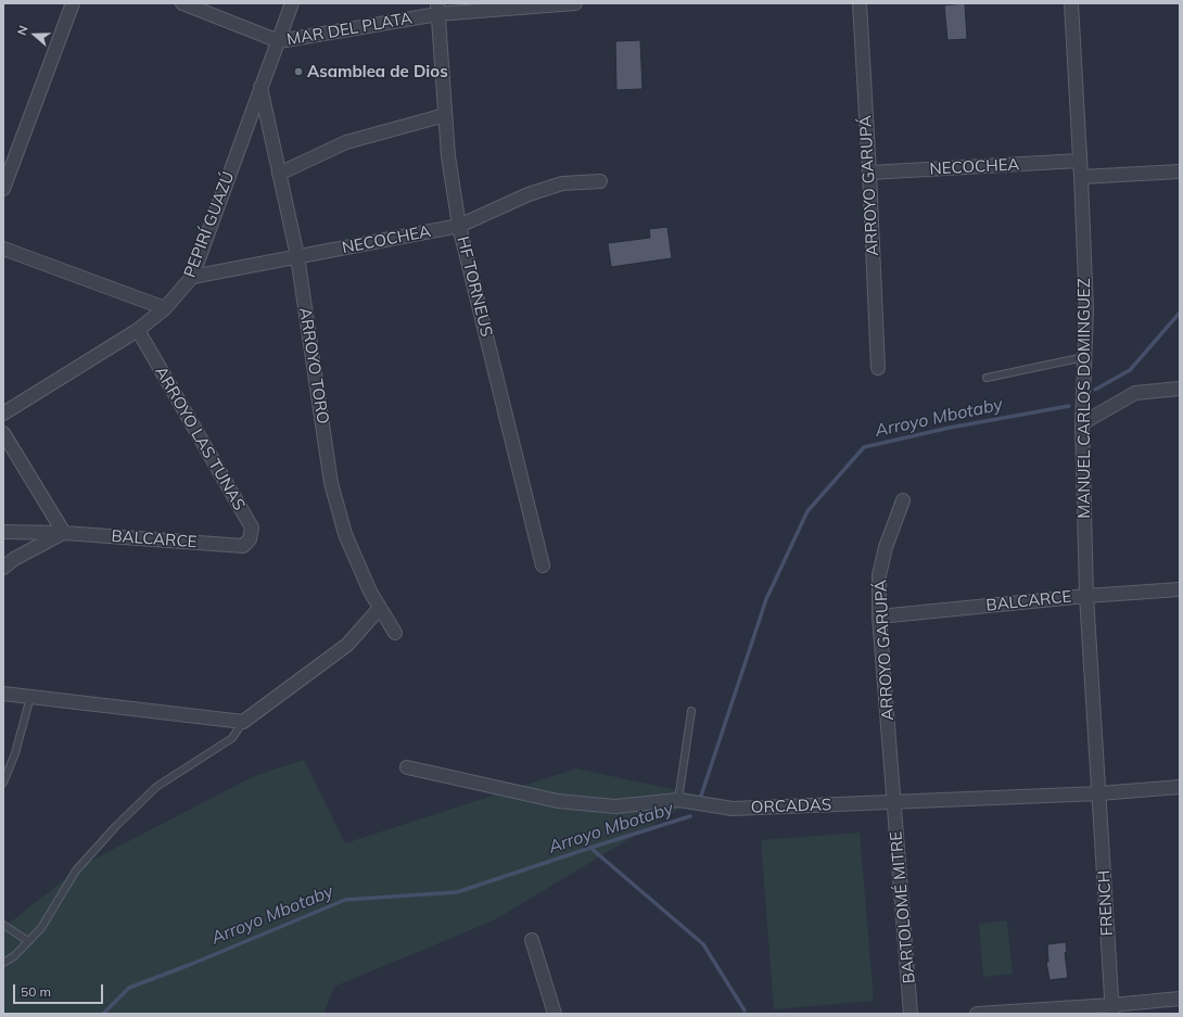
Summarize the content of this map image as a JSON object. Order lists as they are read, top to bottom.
{
  "streets": {
    "street": [
      "MAR DEL PLATA",
      "NECOCHEA",
      "ARROYO GARUPÁ",
      "PEPIRÍ GUAZÚ",
      "HF TORNEUS",
      "ARROYO TORO",
      "MANUEL CARLOS DOMINGUEZ",
      "ARROYO LAS TUNAS",
      "BALCARCE",
      "ORCADAS",
      "FRENCH",
      "BARTOLOMÉ MITRE"
    ]
  },
  "crossings": [
    ["MAR DEL PLATA", "PEPIRÍ GUAZÚ"],
    ["MAR DEL PLATA", "HF TORNEUS"],
    ["NECOCHEA", "ARROYO GARUPÁ"],
    ["NECOCHEA", "PEPIRÍ GUAZÚ"],
    ["NECOCHEA", "HF TORNEUS"],
    ["NECOCHEA", "ARROYO TORO"],
    ["NECOCHEA", "MANUEL CARLOS DOMINGUEZ"],
    ["ARROYO GARUPÁ", "BALCARCE"],
    ["ARROYO GARUPÁ", "ORCADAS"],
    ["ARROYO GARUPÁ", "BARTOLOMÉ MITRE"],
    ["PEPIRÍ GUAZÚ", "ARROYO TORO"],
    ["PEPIRÍ GUAZÚ", "ARROYO LAS TUNAS"],
    ["MANUEL CARLOS DOMINGUEZ", "BALCARCE"],
    ["MANUEL CARLOS DOMINGUEZ", "ORCADAS"],
    ["MANUEL CARLOS DOMINGUEZ", "FRENCH"],
    ["ARROYO LAS TUNAS", "BALCARCE"],
    ["ORCADAS", "FRENCH"],
    ["ORCADAS", "BARTOLOMÉ MITRE"]
  ],
  "water": ["Arroyo Mbotaby"],
  "places": ["Asamblea de Dios"],
  "scale_bar": "50 m",
  "north": "left"
}
